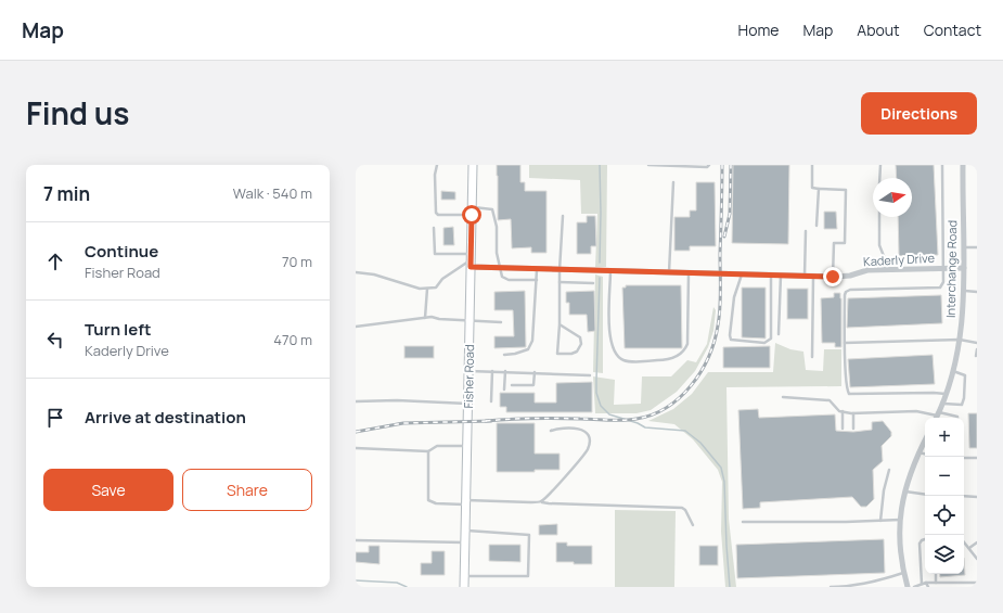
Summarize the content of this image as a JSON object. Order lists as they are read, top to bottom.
{
  "streets": {
    "main road": ["Fisher Road"],
    "street": ["Kaderly Drive", "Interchange Road"]
  },
  "crossings": [
    ["Kaderly Drive", "Interchange Road"],
    ["Kaderly Drive", "Fisher Road"]
  ],
  "north": "right",
  "page": {
    "header": "Map",
    "nav": [
      "Home",
      "Map",
      "About",
      "Contact"
    ],
    "title": "Find us",
    "buttons": [
      "Directions",
      ["Save", "Share"]
    ],
    "heading": ["7 min", "Walk · 540 m"],
    "list": [
      ["Continue", "Fisher Road", "70 m"],
      ["Turn left", "Kaderly Drive", "470 m"],
      "Arrive at destination"
    ],
    "map_buttons": ["+", "−"]
  }
}
